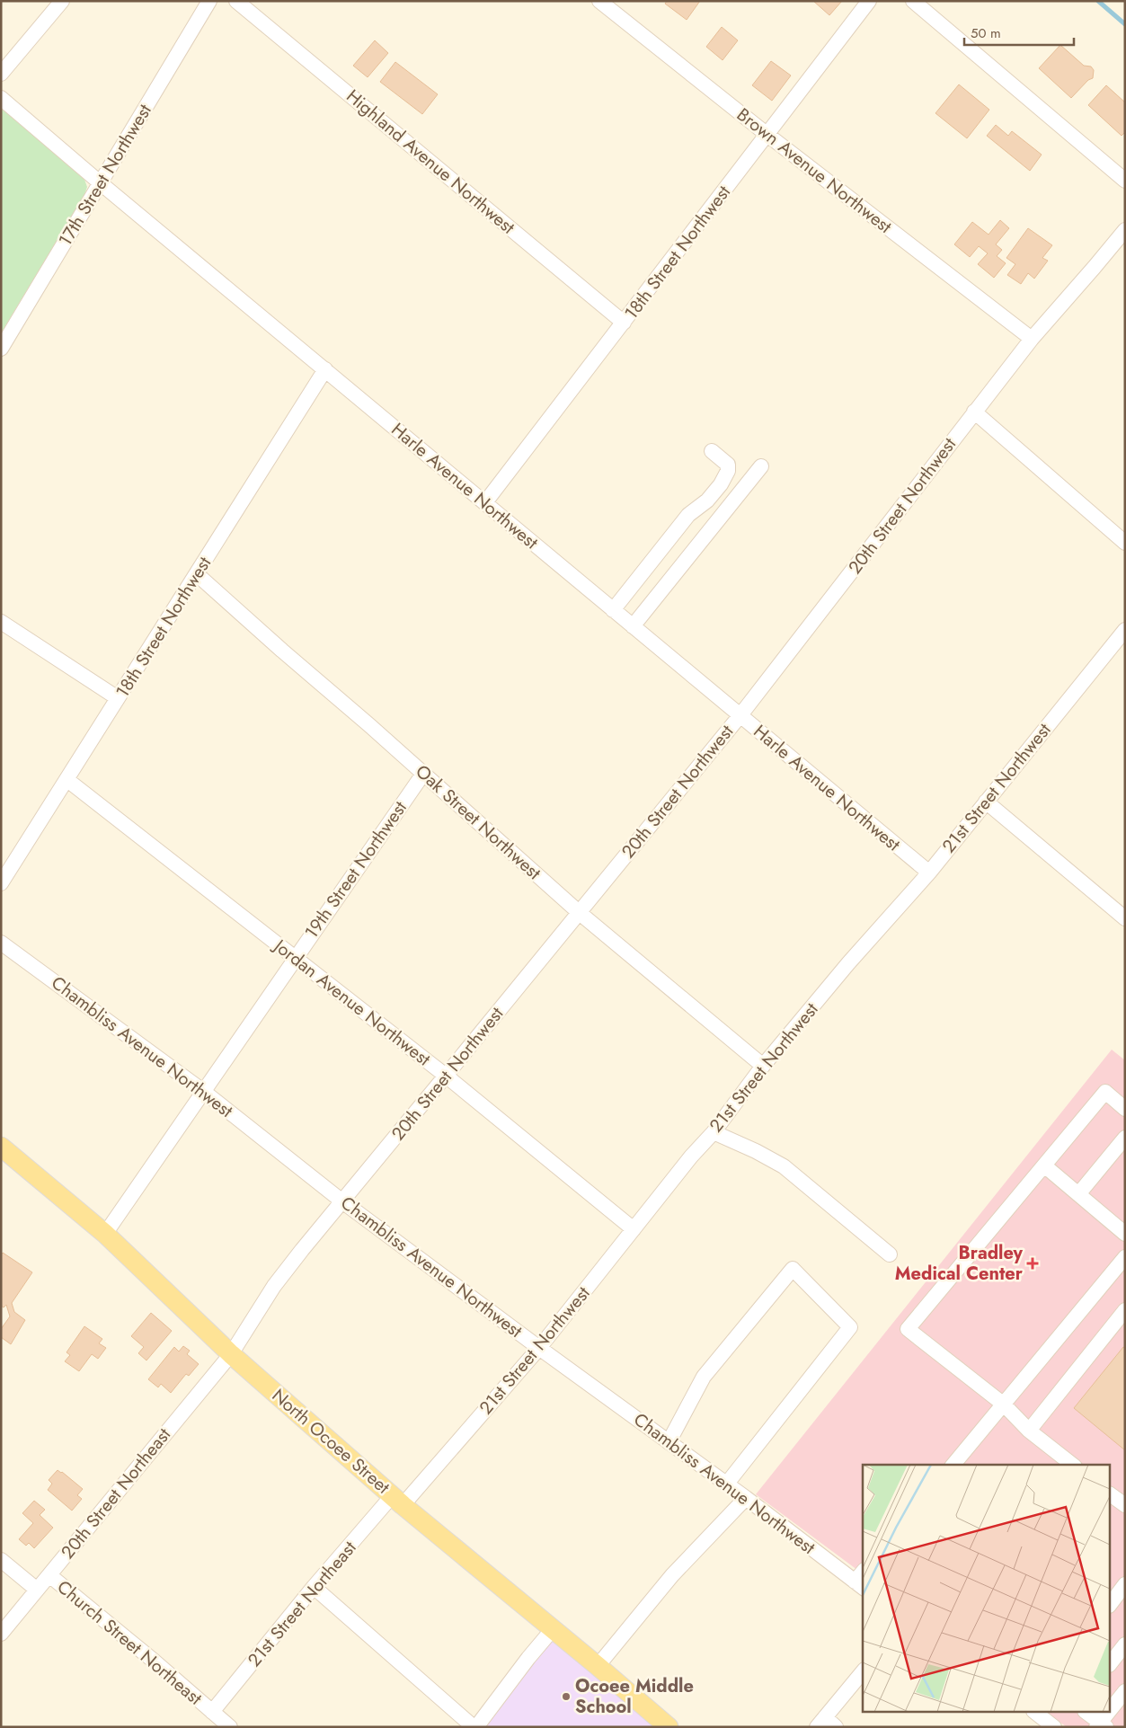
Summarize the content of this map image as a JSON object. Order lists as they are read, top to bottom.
{
  "streets": {
    "main road": ["North Ocoee Street"],
    "street": [
      "Highland Avenue Northwest",
      "Brown Avenue Northwest",
      "17th Street Northwest",
      "18th Street Northwest",
      "Harle Avenue Northwest",
      "20th Street Northwest",
      "21st Street Northwest",
      "Oak Street Northwest",
      "19th Street Northwest",
      "Jordan Avenue Northwest",
      "Chambliss Avenue Northwest",
      "20th Street Northeast",
      "21st Street Northeast",
      "Church Street Northeast"
    ]
  },
  "crossings": [
    ["Highland Avenue Northwest", "18th Street Northwest"],
    ["Brown Avenue Northwest", "18th Street Northwest"],
    ["Brown Avenue Northwest", "20th Street Northwest"],
    ["17th Street Northwest", "Harle Avenue Northwest"],
    ["18th Street Northwest", "Harle Avenue Northwest"],
    ["18th Street Northwest", "Oak Street Northwest"],
    ["18th Street Northwest", "Jordan Avenue Northwest"],
    ["Harle Avenue Northwest", "20th Street Northwest"],
    ["Harle Avenue Northwest", "21st Street Northwest"],
    ["20th Street Northwest", "Oak Street Northwest"],
    ["20th Street Northwest", "Jordan Avenue Northwest"],
    ["20th Street Northwest", "Chambliss Avenue Northwest"],
    ["20th Street Northwest", "North Ocoee Street"],
    ["20th Street Northwest", "20th Street Northeast"],
    ["21st Street Northwest", "Oak Street Northwest"],
    ["21st Street Northwest", "Jordan Avenue Northwest"],
    ["21st Street Northwest", "Chambliss Avenue Northwest"],
    ["21st Street Northwest", "North Ocoee Street"],
    ["21st Street Northwest", "21st Street Northeast"],
    ["Oak Street Northwest", "19th Street Northwest"],
    ["19th Street Northwest", "Jordan Avenue Northwest"],
    ["19th Street Northwest", "Chambliss Avenue Northwest"],
    ["19th Street Northwest", "North Ocoee Street"],
    ["North Ocoee Street", "20th Street Northeast"],
    ["North Ocoee Street", "21st Street Northeast"],
    ["20th Street Northeast", "Church Street Northeast"],
    ["21st Street Northeast", "Church Street Northeast"]
  ],
  "places": {
    "health": ["Bradley Medical Center"],
    "other": ["Ocoee Middle School"]
  },
  "scale_bar": "50 m"
}
